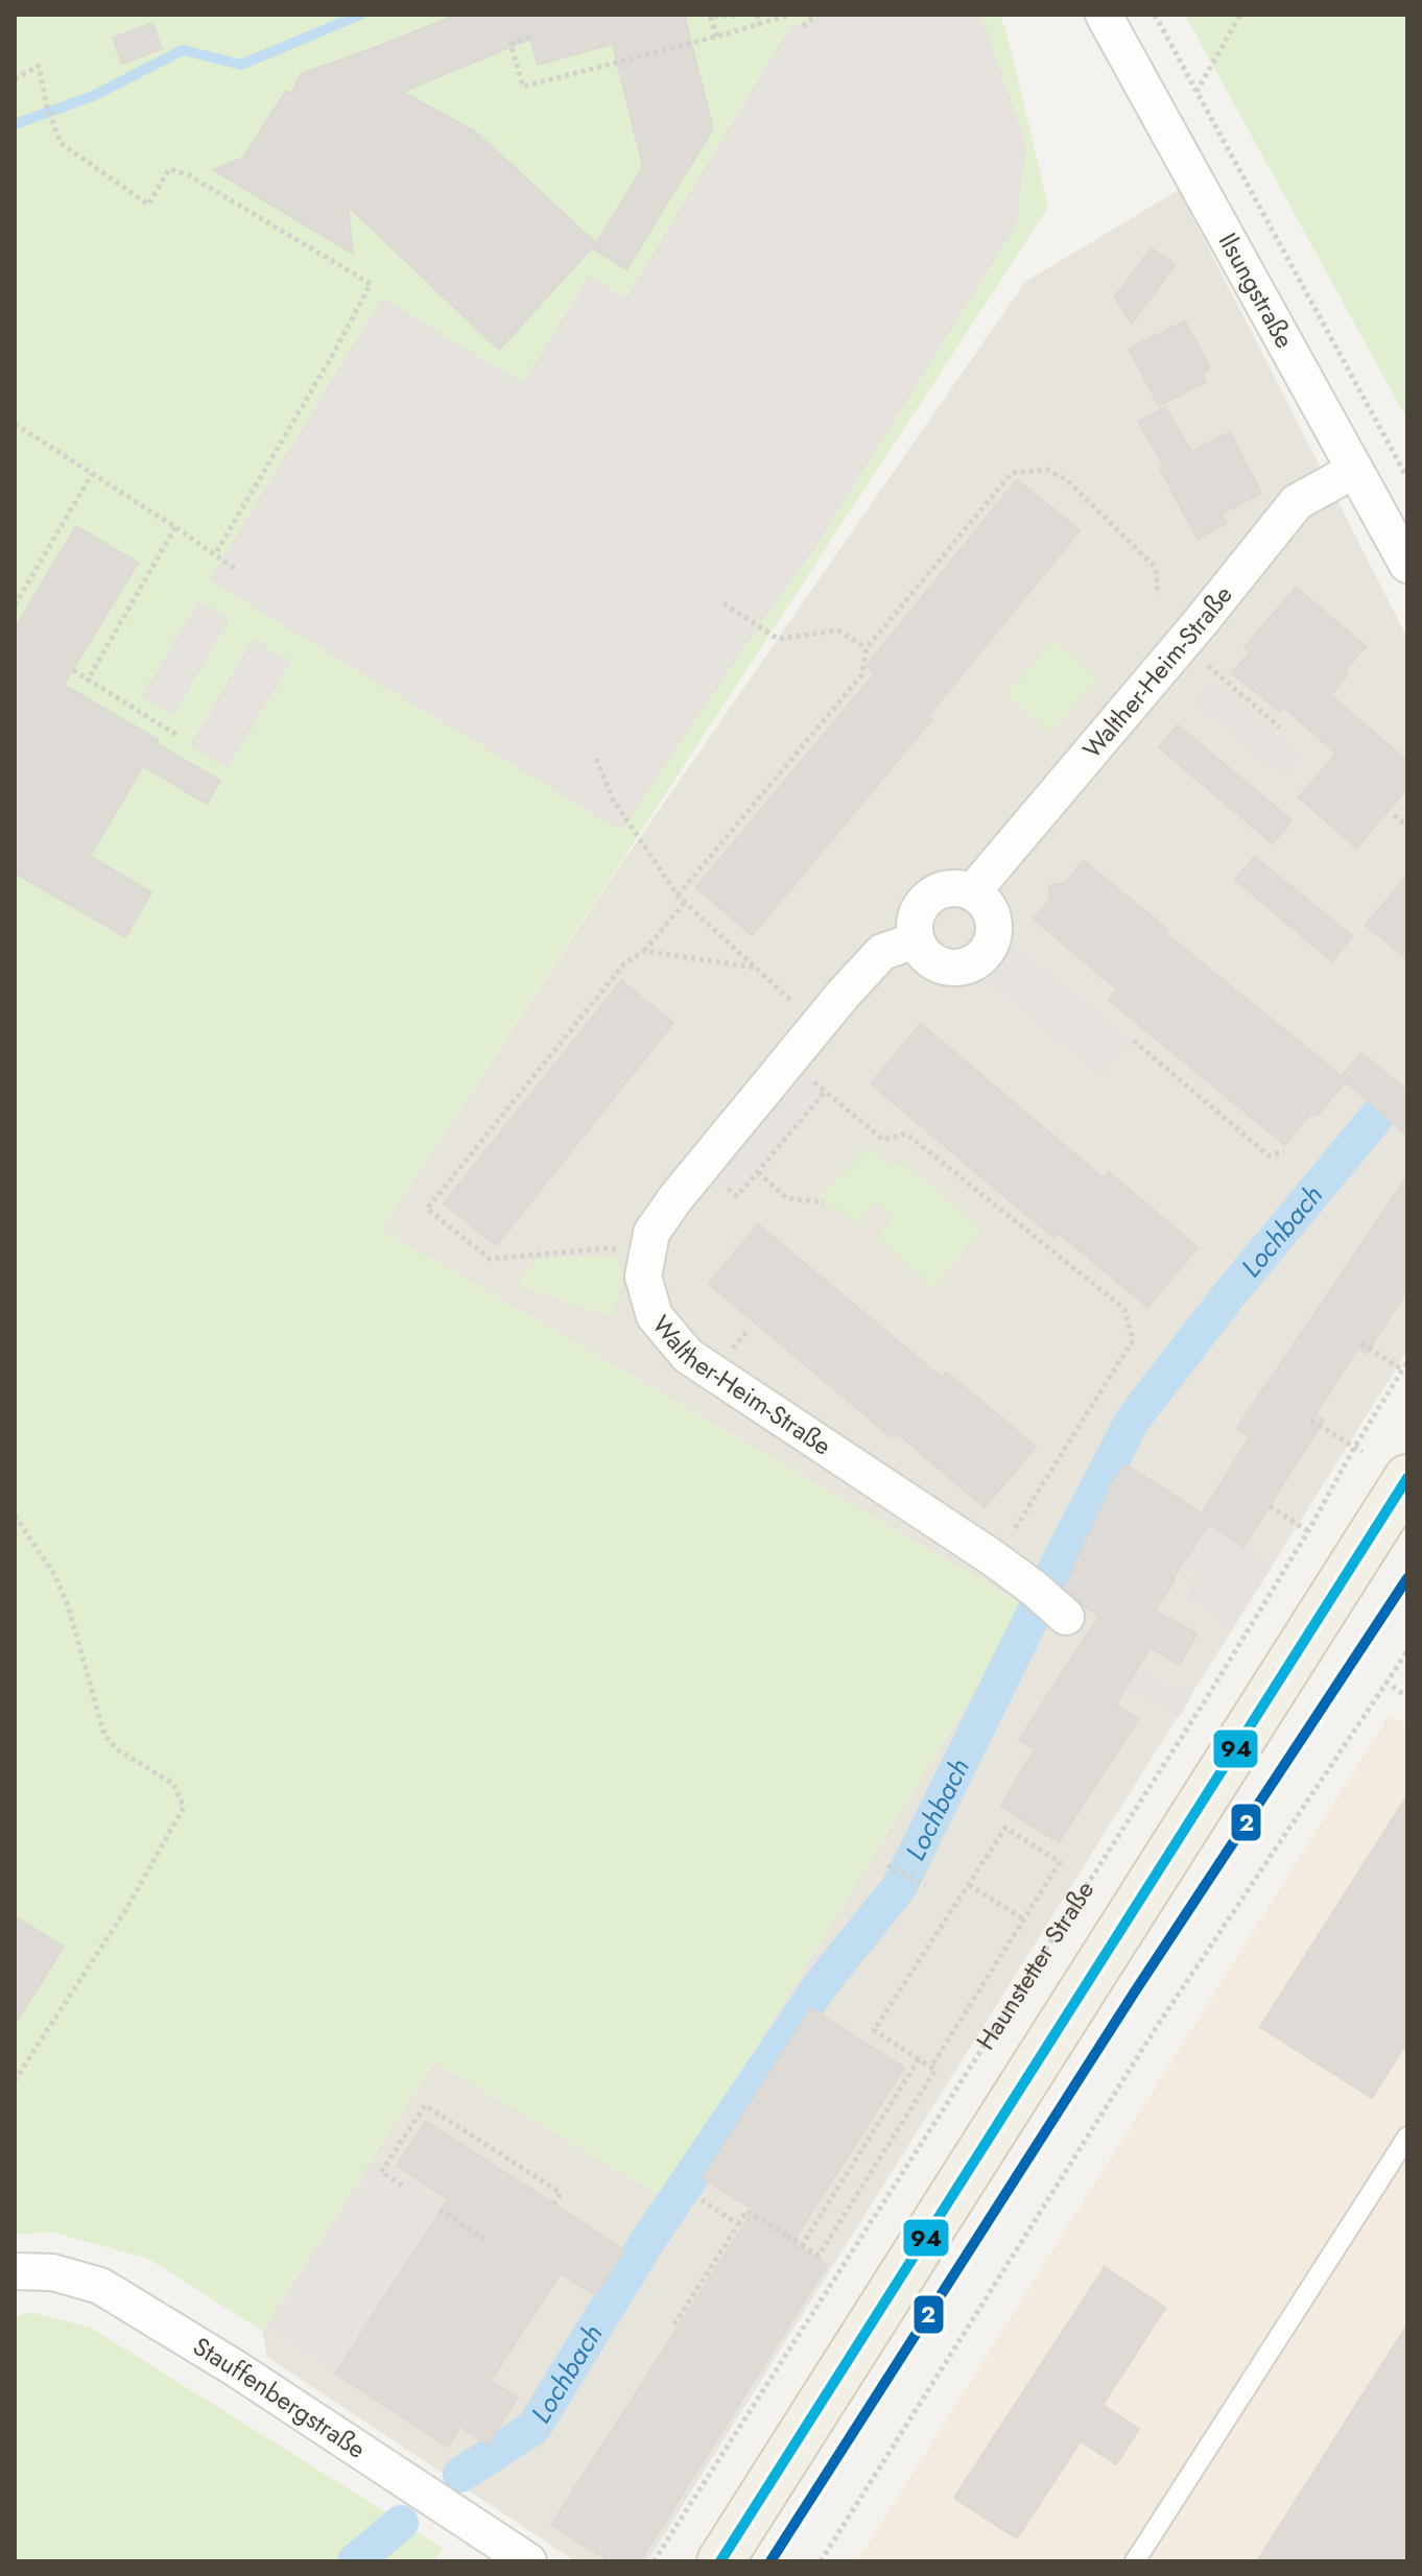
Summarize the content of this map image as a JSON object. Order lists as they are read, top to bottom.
{
  "streets": {
    "main road": ["Haunstetter Straße"],
    "street": ["Ilsungstraße", "Walther-Heim-Straße", "Stauffenbergstraße"]
  },
  "crossings": [
    ["Ilsungstraße", "Walther-Heim-Straße"]
  ],
  "water": ["Lochbach"],
  "lines": ["transit line 94", "transit line 2"]
}
